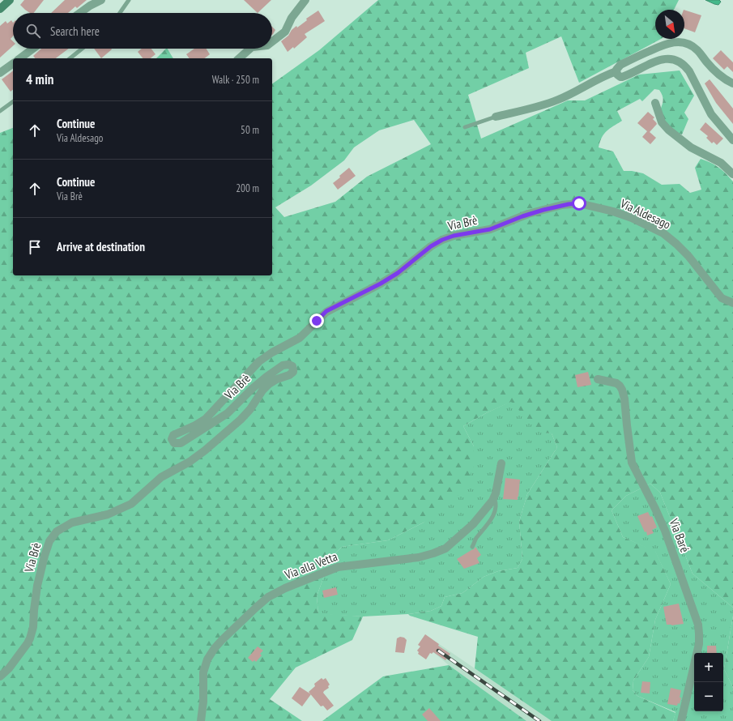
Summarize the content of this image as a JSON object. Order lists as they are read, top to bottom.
{
  "streets": {
    "street": [
      "Via Aldesago",
      "Via Brè",
      "Via Baré",
      "Via alla Vetta"
    ]
  },
  "crossings": [
    ["Via Aldesago", "Via Brè"]
  ],
  "north": "bottom right",
  "page": {
    "search": "Search here",
    "heading": ["4 min", "Walk · 250 m"],
    "list": [
      ["Continue", "Via Aldesago", "50 m"],
      ["Continue", "Via Brè", "200 m"],
      "Arrive at destination"
    ],
    "map_buttons": ["+", "−"]
  }
}
